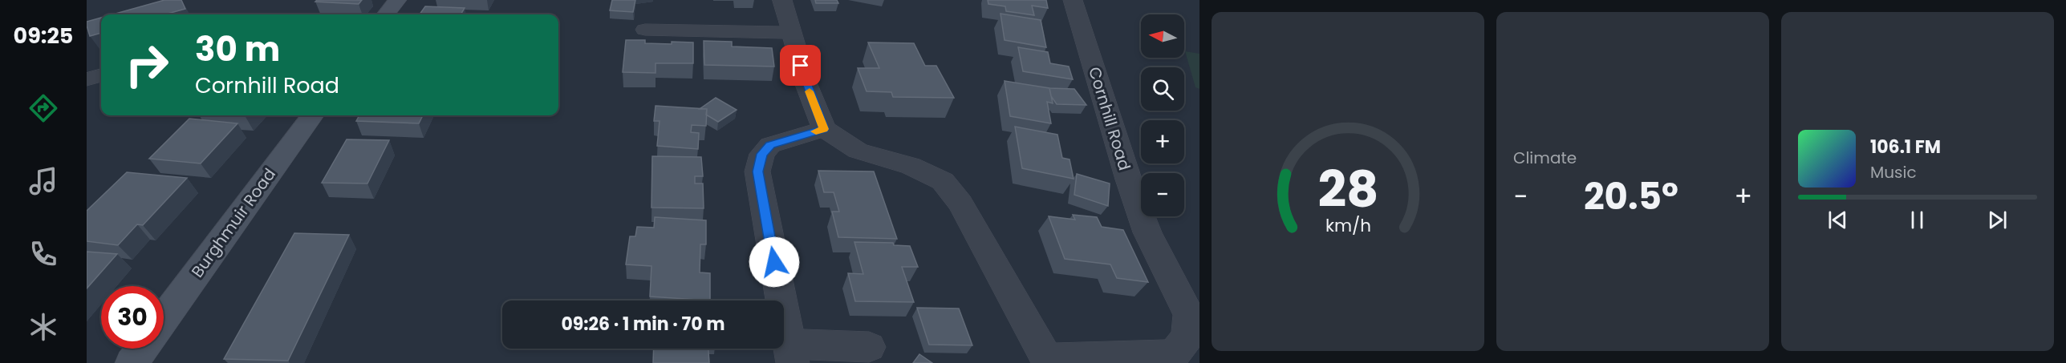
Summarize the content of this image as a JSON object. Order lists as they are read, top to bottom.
{
  "streets": {
    "street": ["Cornhill Road", "Burghmuir Road"]
  },
  "north": "left",
  "page": {
    "tabs": "09:25",
    "tile": "Climate",
    "map_buttons": ["+", "−"],
    "turn": ["30 m", "Cornhill Road"],
    "song": ["106.1 FM", "Music"],
    "heat": ["−", "20.5°", "+"],
    "limit": "30",
    "trip": "09:26 · 1 min · 70 m",
    "gauge": ["28", "km/h"]
  }
}
